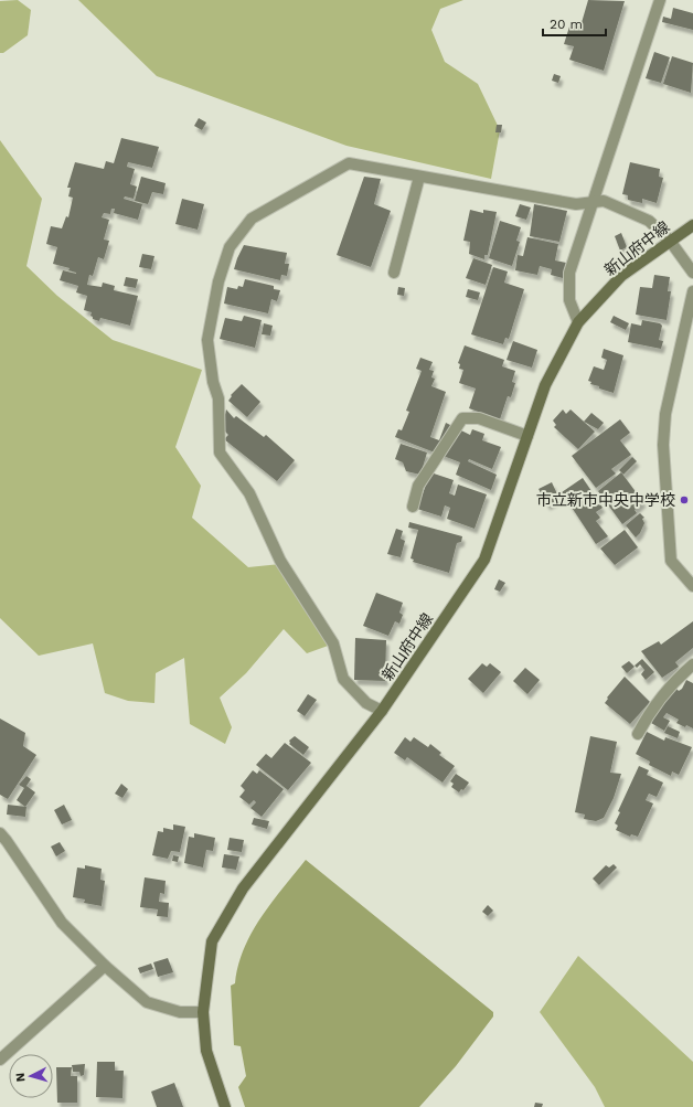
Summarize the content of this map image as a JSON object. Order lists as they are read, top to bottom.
{
  "streets": {
    "main road": ["新山府中線"]
  },
  "places": ["市立新市中央中学校"],
  "scale_bar": "20 m",
  "north": "left"
}
